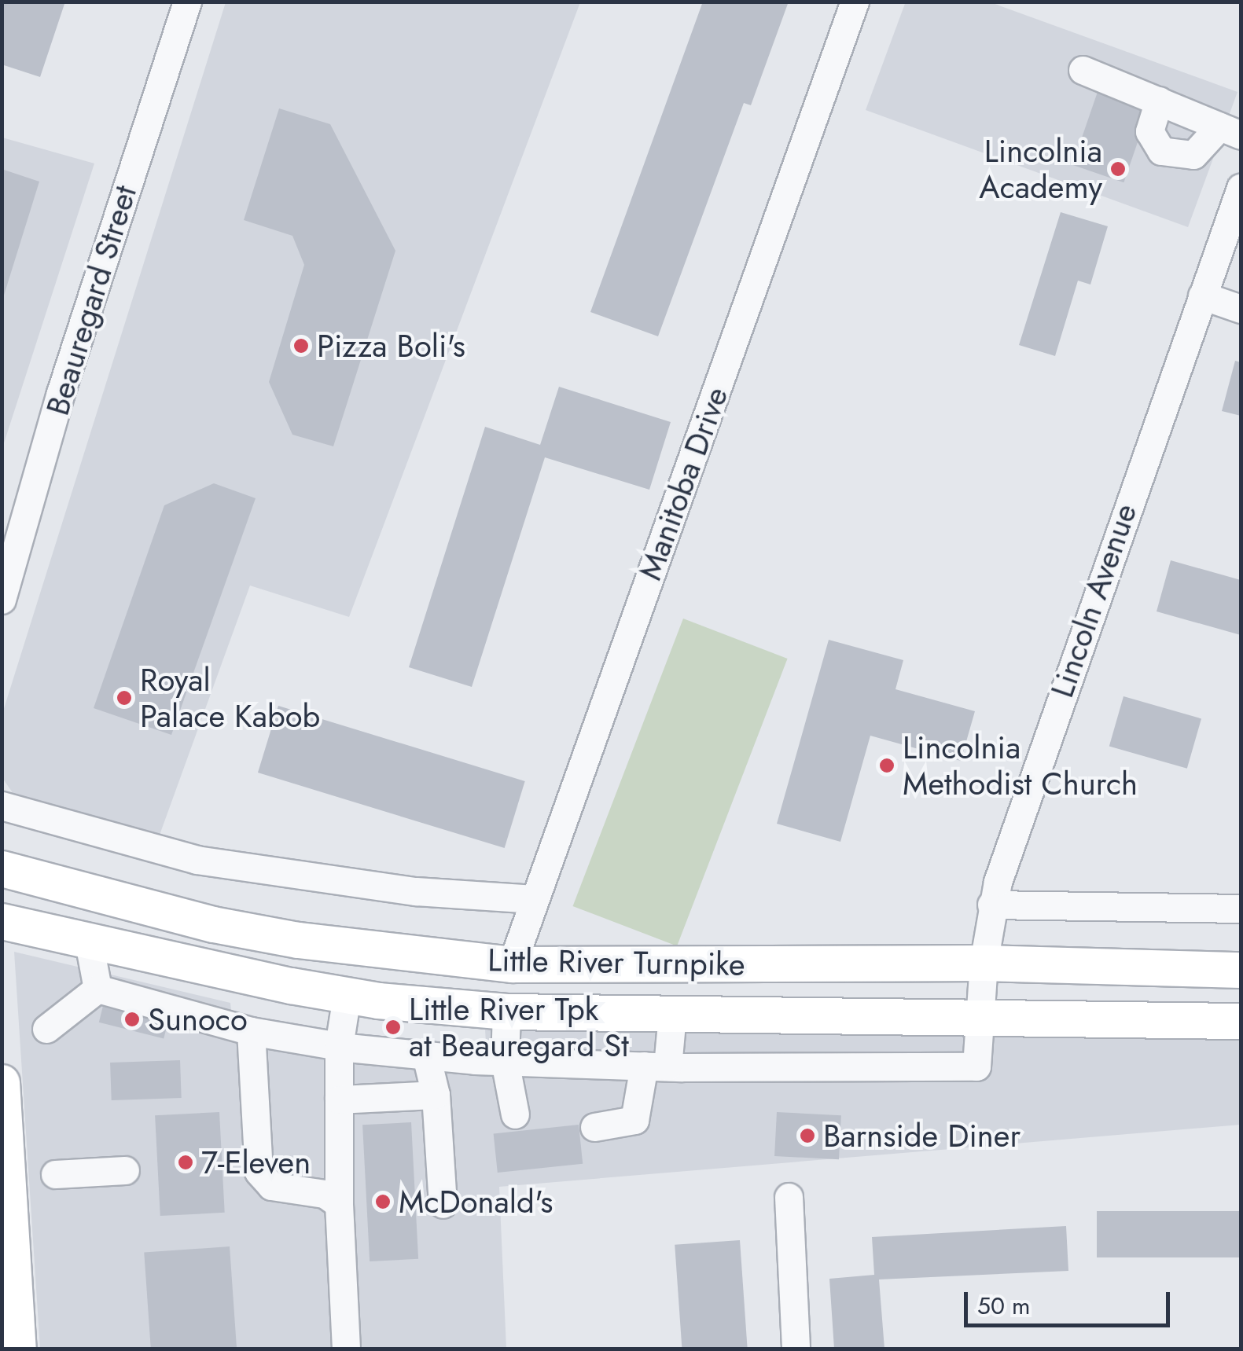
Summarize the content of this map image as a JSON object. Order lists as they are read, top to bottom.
{
  "streets": {
    "main road": ["Little River Turnpike"],
    "street": ["Beauregard Street", "Manitoba Drive", "Lincoln Avenue"]
  },
  "crossings": [
    ["Manitoba Drive", "Little River Turnpike"],
    ["Lincoln Avenue", "Little River Turnpike"]
  ],
  "places": [
    "Lincolnia Academy",
    "Pizza Boli's",
    "Royal Palace Kabob",
    "Lincolnia Methodist Church",
    "Sunoco",
    "Little River Tpk at Beauregard St",
    "Barnside Diner",
    "7-Eleven",
    "McDonald's"
  ],
  "scale_bar": "50 m"
}
